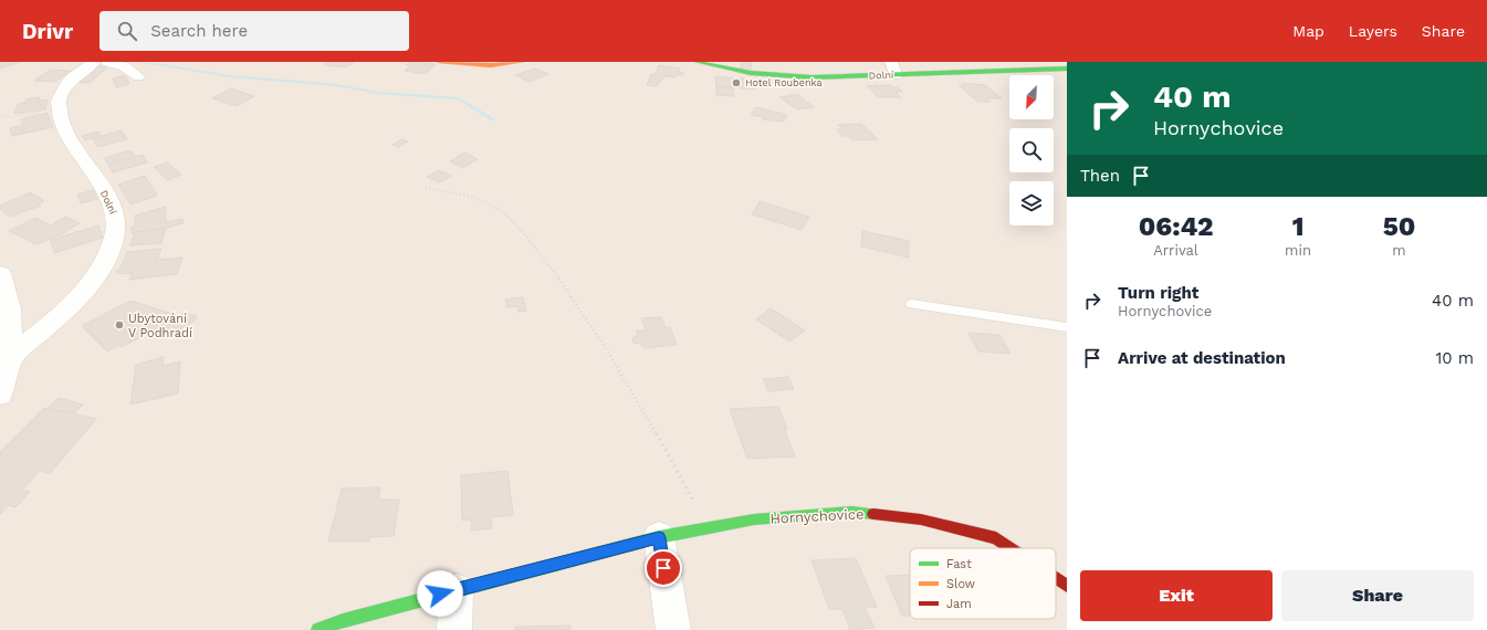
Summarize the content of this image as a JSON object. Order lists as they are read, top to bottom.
{
  "streets": {
    "street": ["Dolní", "Hornychovice"]
  },
  "places": ["Hotel Roubenka", "Ubytování V Podhradí"],
  "legend": ["Fast", "Slow", "Jam"],
  "north": "bottom left",
  "page": {
    "header": "Drivr",
    "search": "Search here",
    "nav": ["Map", "Layers", "Share"],
    "turn": ["40 m", "Hornychovice"],
    "then": "Then",
    "eta": [
      "06:42",
      "Arrival",
      "1",
      "min",
      "50",
      "m"
    ],
    "list": [
      {
        "name": "Turn right",
        "note": "Hornychovice",
        "value": "40 m"
      },
      {
        "name": "Arrive at destination",
        "value": "10 m"
      }
    ],
    "buttons": ["Exit", "Share"]
  }
}
